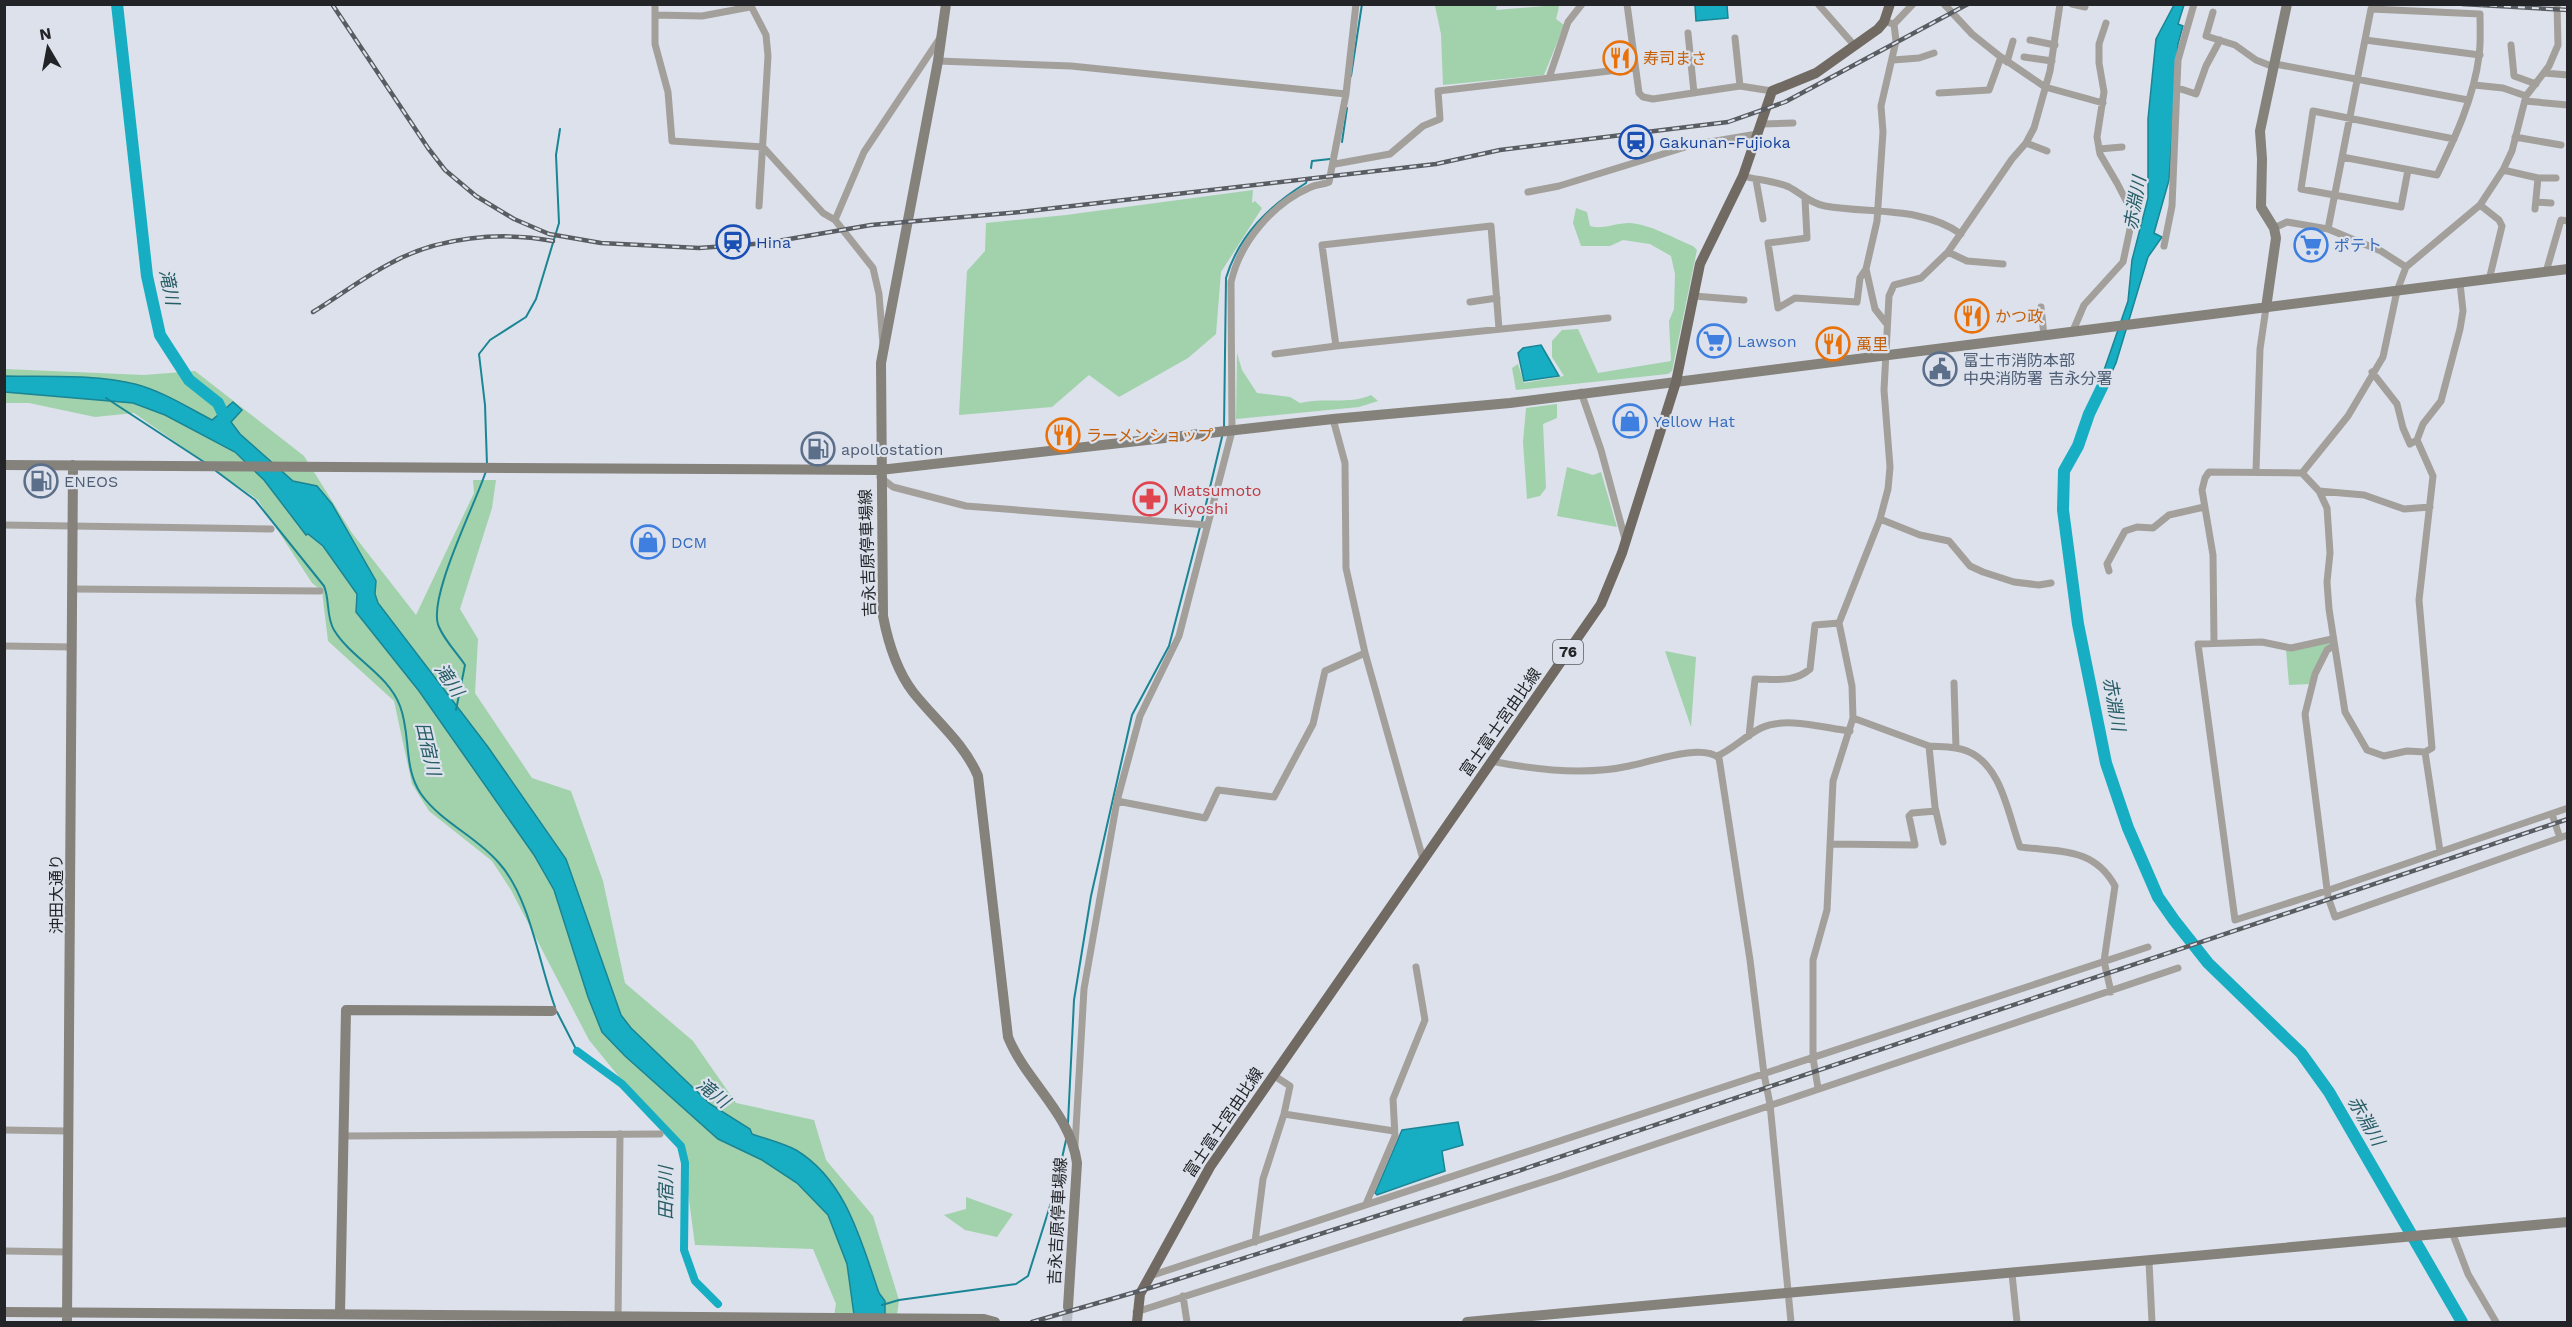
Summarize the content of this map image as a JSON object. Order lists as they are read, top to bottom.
{
  "streets": {
    "main road": ["76", "富士富士宮由比線"],
    "street": ["吉永吉原停車場線", "沖田大通り"]
  },
  "water": ["赤淵川", "滝川", "田宿川"],
  "places": {
    "restaurant": [
      "寿司まさ",
      "かつ政",
      "萬里",
      "ラーメンショップ"
    ],
    "station": ["Gakunan-Fujioka", "Hina"],
    "supermarket": ["ポテト", "Lawson"],
    "public building": ["富士市消防本部 中央消防署 吉永分署"],
    "shop": ["Yellow Hat", "DCM"],
    "fuel station": ["apollostation", "ENEOS"],
    "pharmacy": ["Matsumoto Kiyoshi"]
  },
  "north": "top"
}
